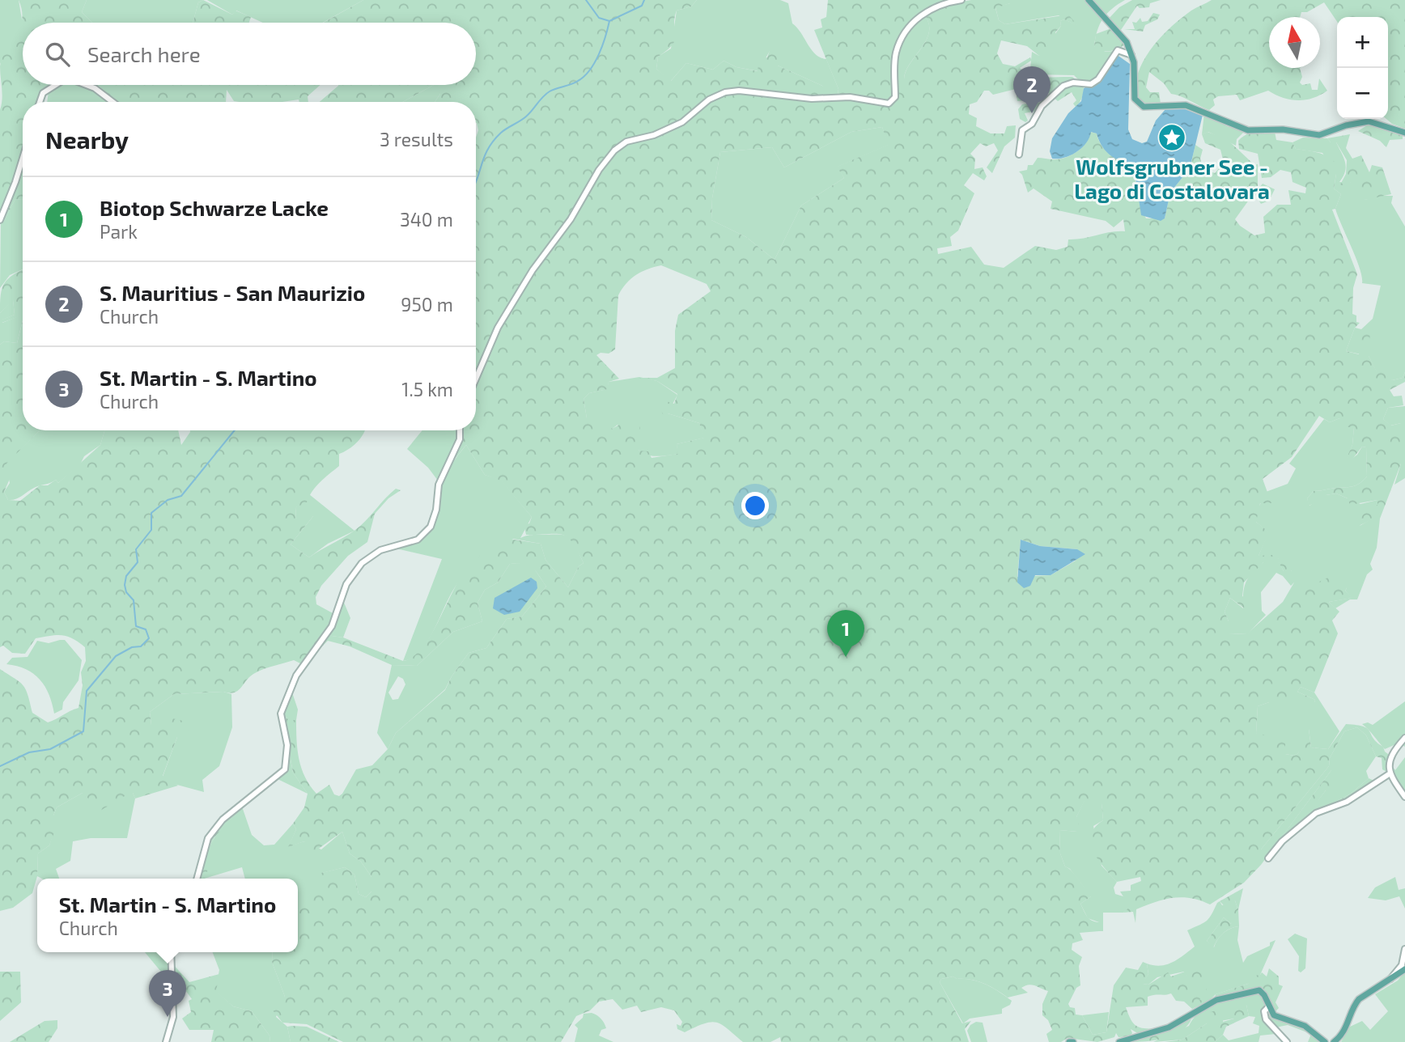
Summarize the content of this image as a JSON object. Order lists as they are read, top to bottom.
{
  "places": {
    "place": ["Wolfsgrubner See - Lago di Costalovara"]
  },
  "north": "top",
  "page": {
    "map_buttons": ["+", "−"],
    "search": "Search here",
    "pins": ["2", "1", "3"],
    "heading": ["Nearby", "3 results"],
    "list": [
      {
        "mark": "1",
        "name": "Biotop Schwarze Lacke",
        "note": "Park",
        "value": "340 m"
      },
      {
        "mark": "2",
        "name": "S. Mauritius - San Maurizio",
        "note": "Church",
        "value": "950 m"
      },
      {
        "mark": "3",
        "name": "St. Martin - S. Martino",
        "note": "Church",
        "value": "1.5 km"
      }
    ],
    "popup": ["St. Martin - S. Martino", "Church"]
  }
}
